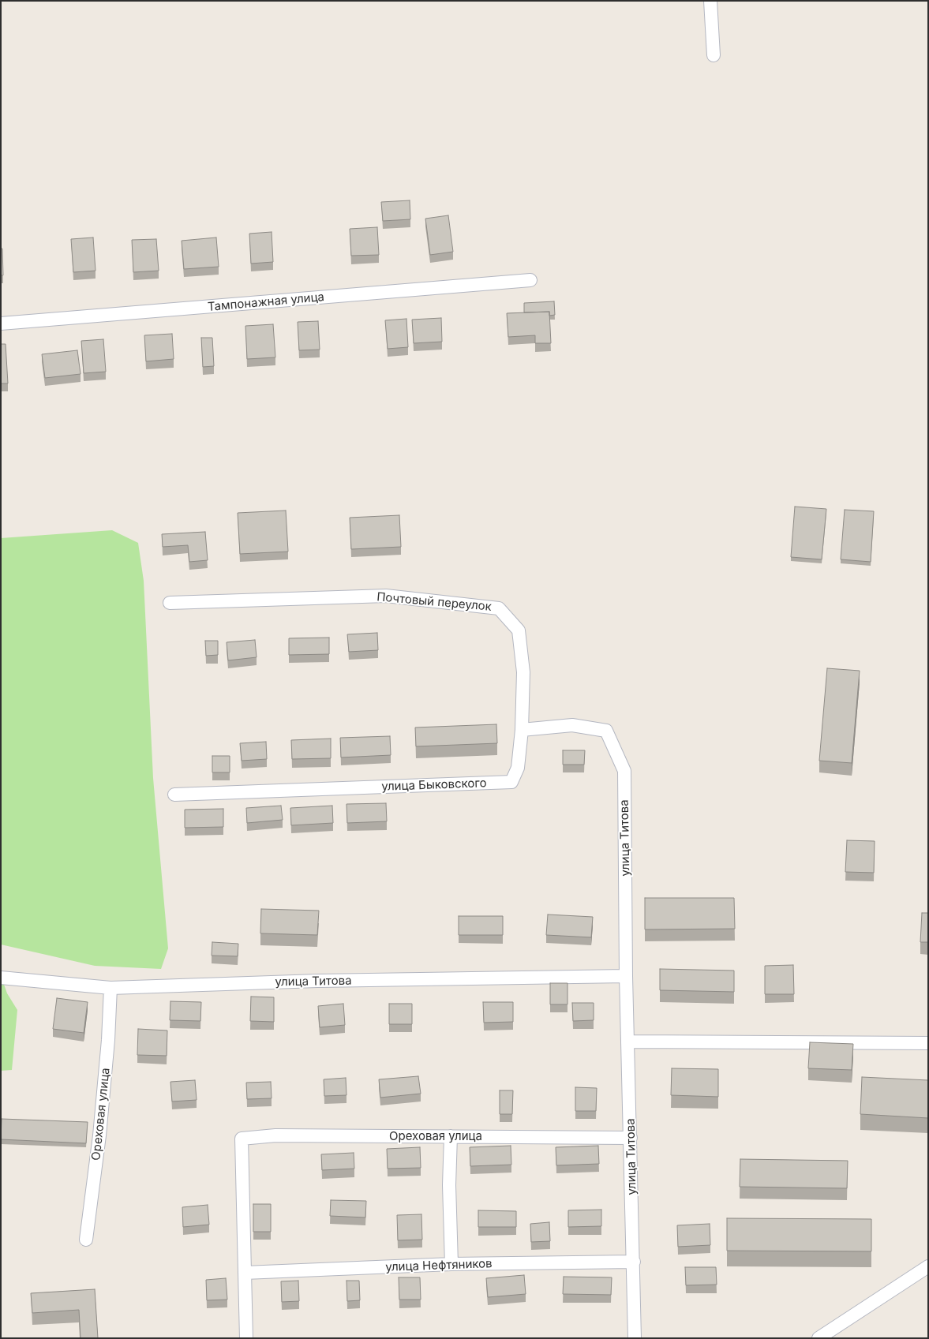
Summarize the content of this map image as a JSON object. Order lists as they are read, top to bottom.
{
  "streets": {
    "street": [
      "Тампонажная улица",
      "Почтовый переулок",
      "улица Быковского",
      "улица Титова",
      "Ореховая улица",
      "улица Нефтяников"
    ]
  },
  "crossings": [
    ["Почтовый переулок", "улица Быковского"],
    ["Почтовый переулок", "улица Титова"],
    ["улица Быковского", "улица Титова"],
    ["улица Титова", "Ореховая улица"],
    ["улица Титова", "улица Нефтяников"],
    ["Ореховая улица", "улица Нефтяников"]
  ]
}
